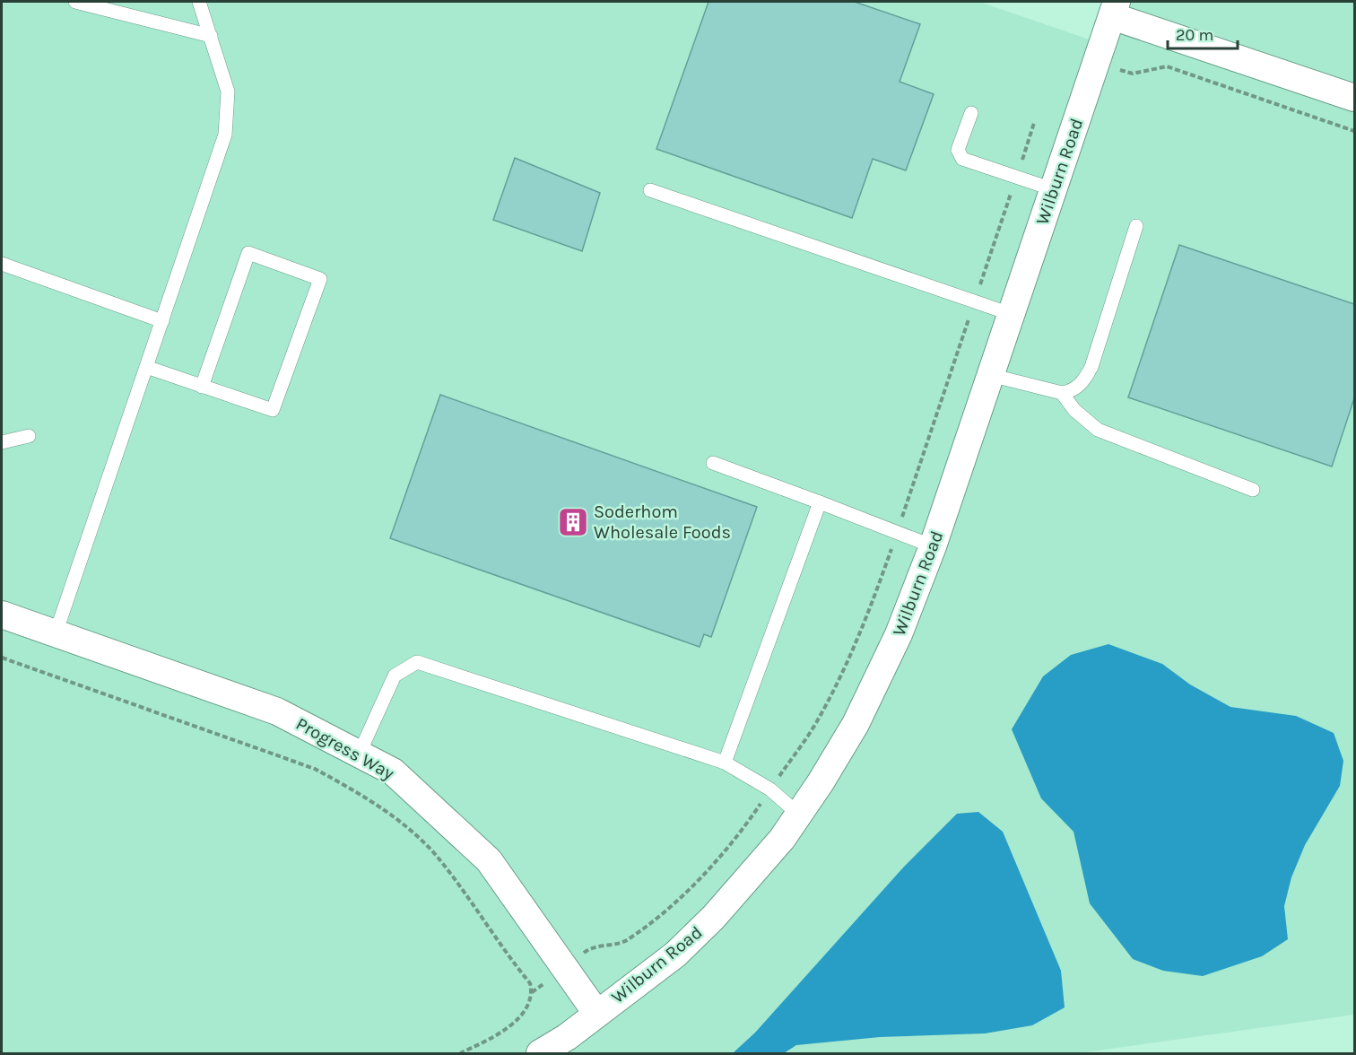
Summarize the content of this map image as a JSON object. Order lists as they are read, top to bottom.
{
  "streets": {
    "street": ["Wilburn Road", "Progress Way"]
  },
  "crossings": [
    ["Wilburn Road", "Progress Way"]
  ],
  "places": {
    "building": ["Soderhom Wholesale Foods"]
  },
  "scale_bar": "20 m"
}
